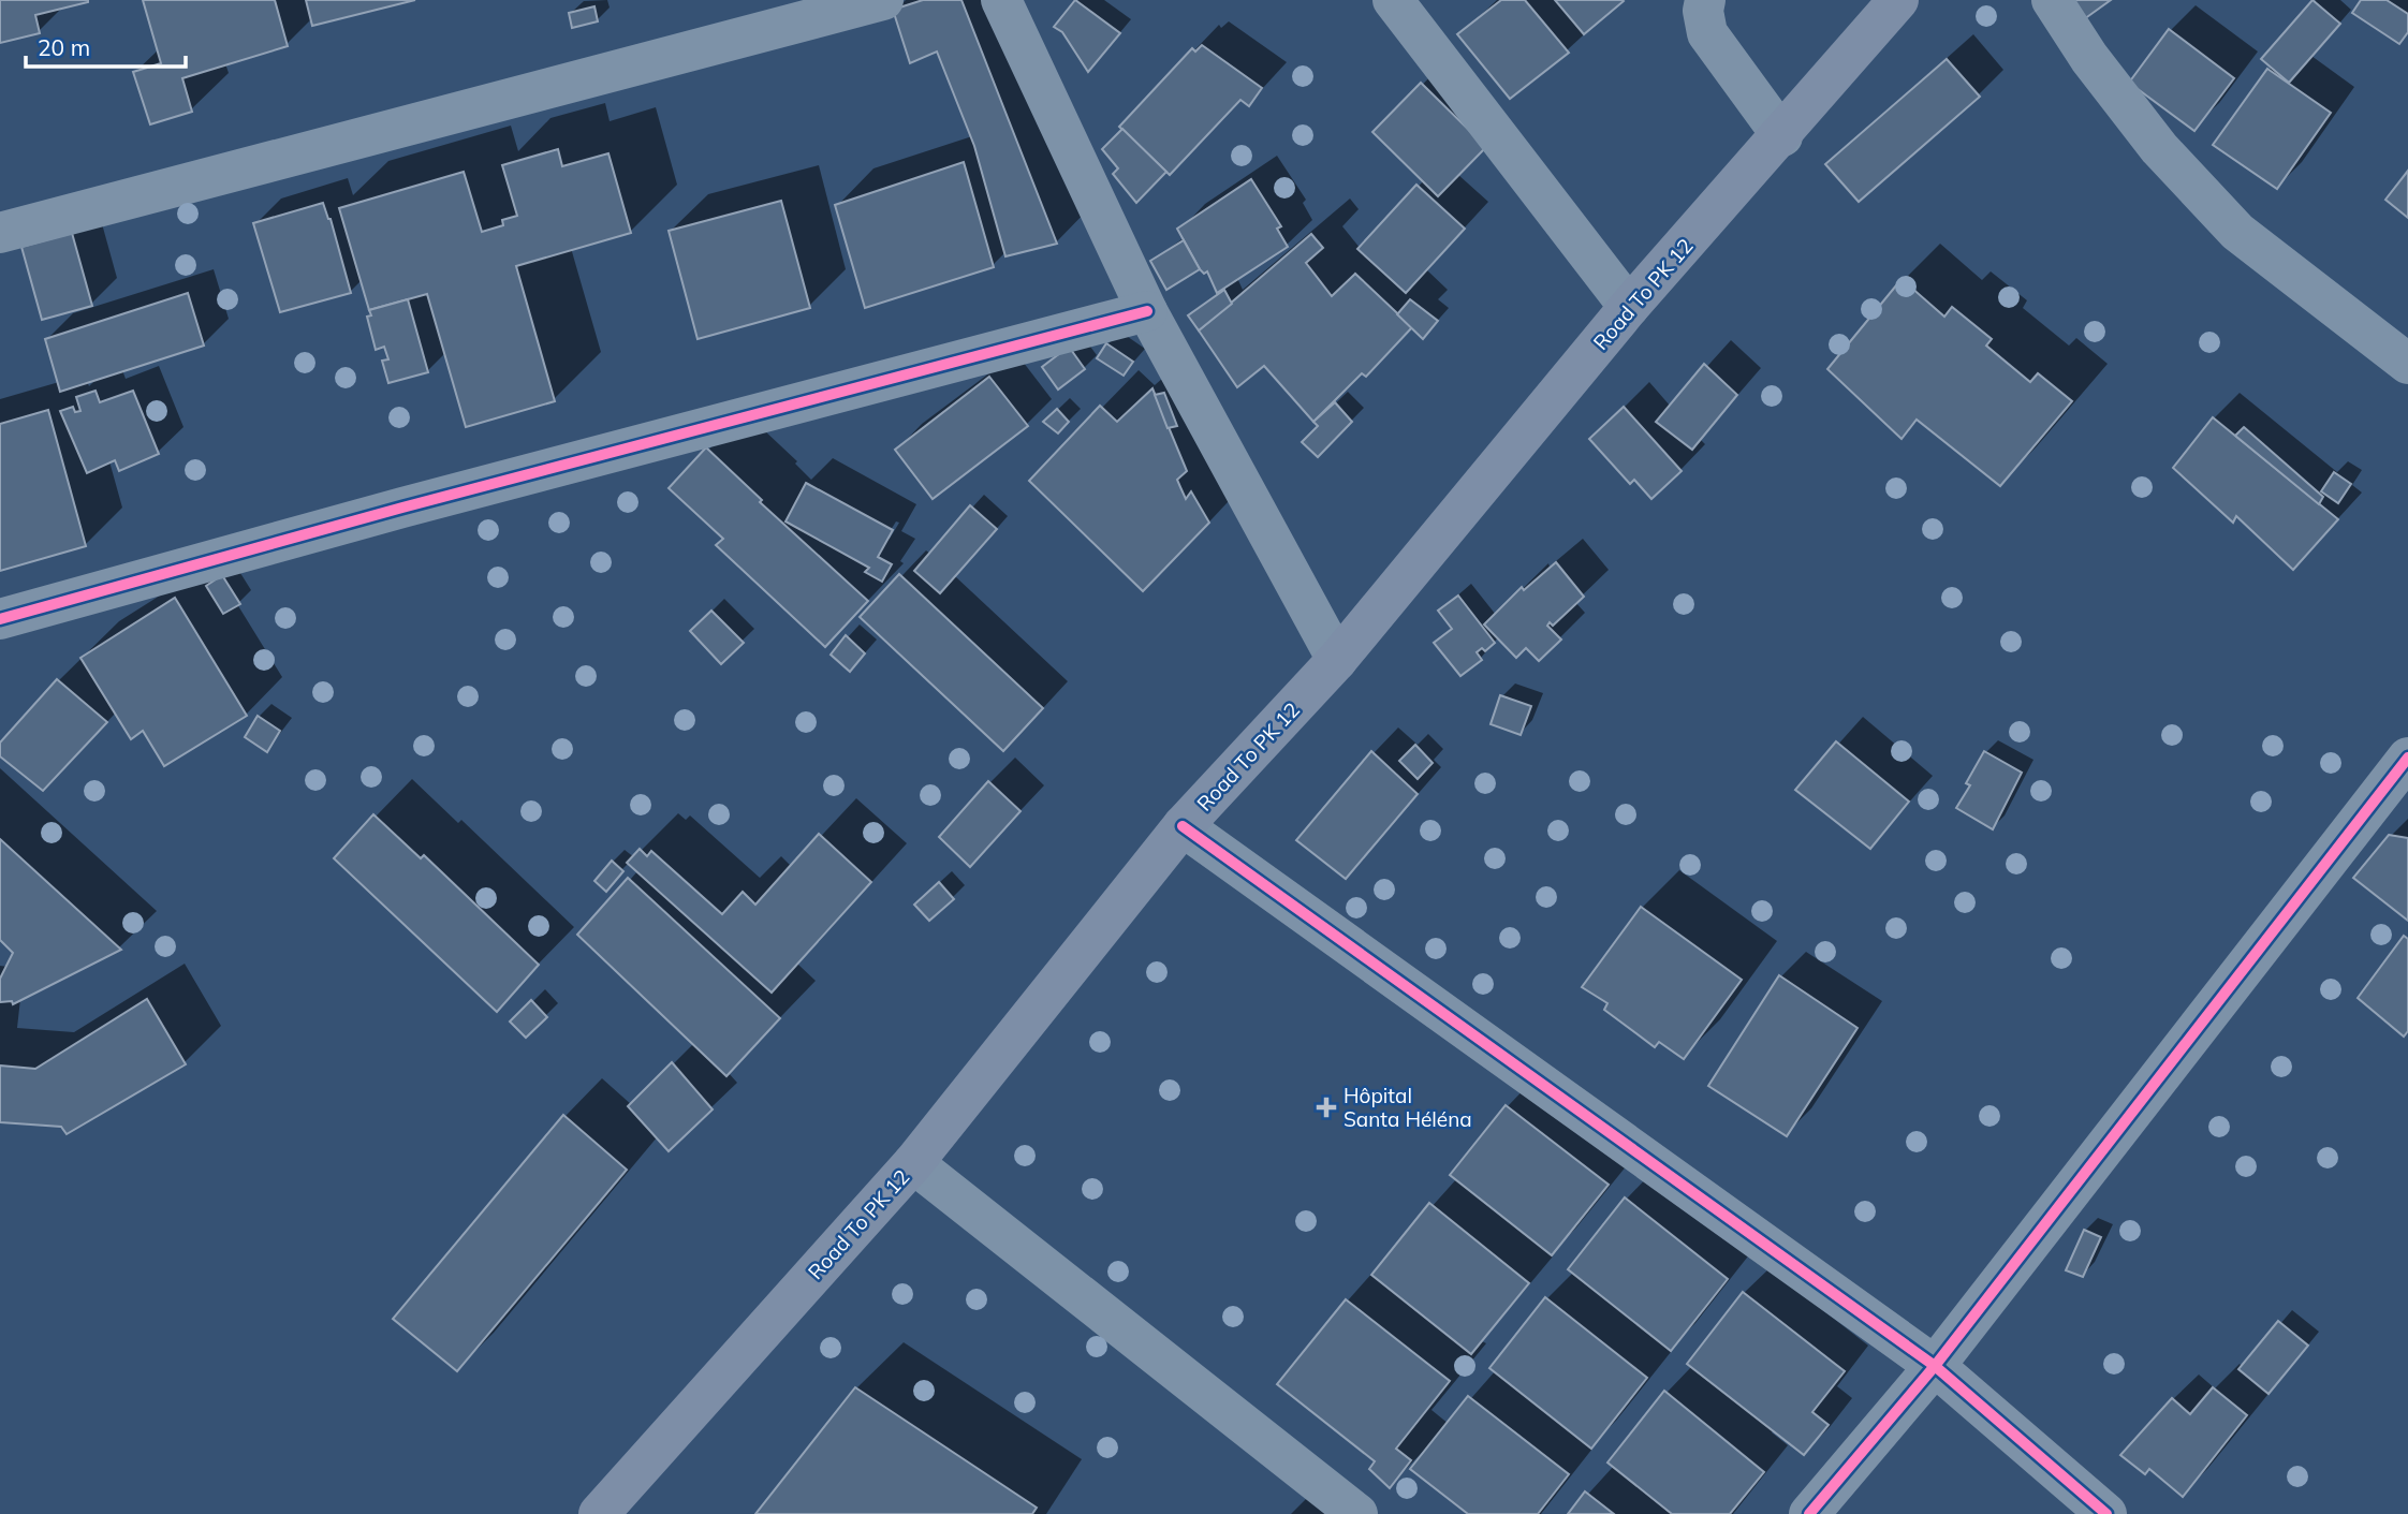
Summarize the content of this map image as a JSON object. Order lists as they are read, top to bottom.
{
  "streets": {
    "main road": ["Road To PK 12"]
  },
  "places": {
    "health": ["Hôpital Santa Héléna"]
  },
  "scale_bar": "20 m"
}
